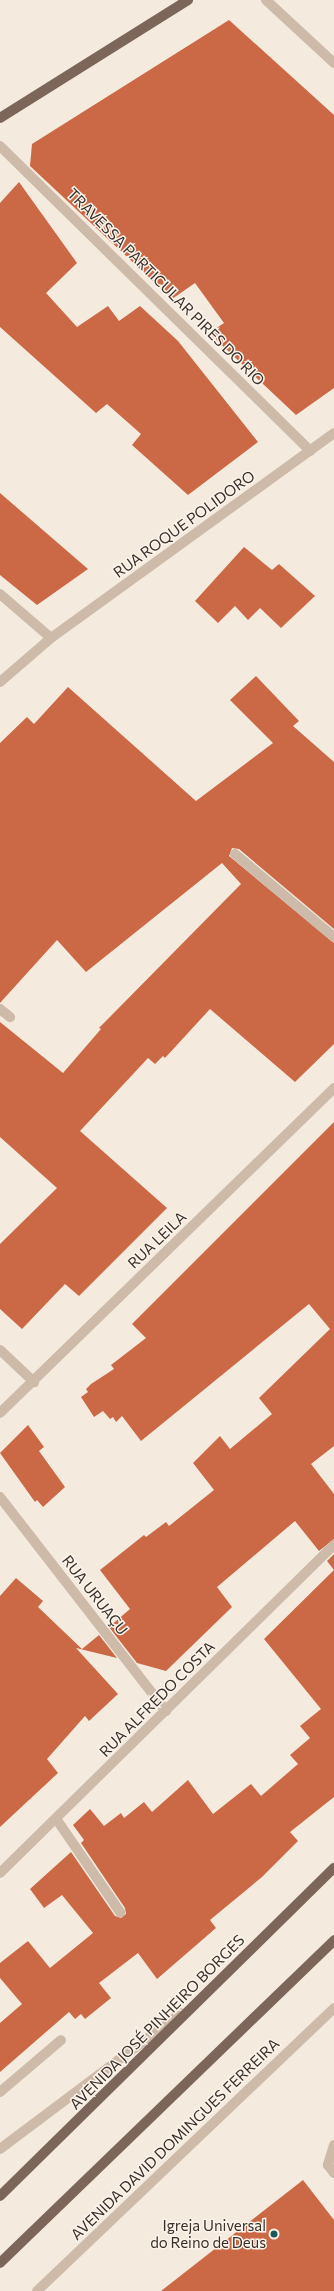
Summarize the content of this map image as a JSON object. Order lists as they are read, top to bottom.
{
  "streets": {
    "main road": ["AVENIDA JOSÉ PINHEIRO BORGES"],
    "street": [
      "TRAVESSA PARTICULAR PIRES DO RIO",
      "RUA ROQUE POLIDORO",
      "RUA LEILA",
      "RUA URUAÇU",
      "RUA ALFREDO COSTA",
      "AVENIDA DAVID DOMINGUES FERREIRA"
    ]
  },
  "crossings": [
    ["TRAVESSA PARTICULAR PIRES DO RIO", "RUA ROQUE POLIDORO"],
    ["RUA URUAÇU", "RUA ALFREDO COSTA"]
  ],
  "places": ["Igreja Universal do Reino de Deus"]
}
